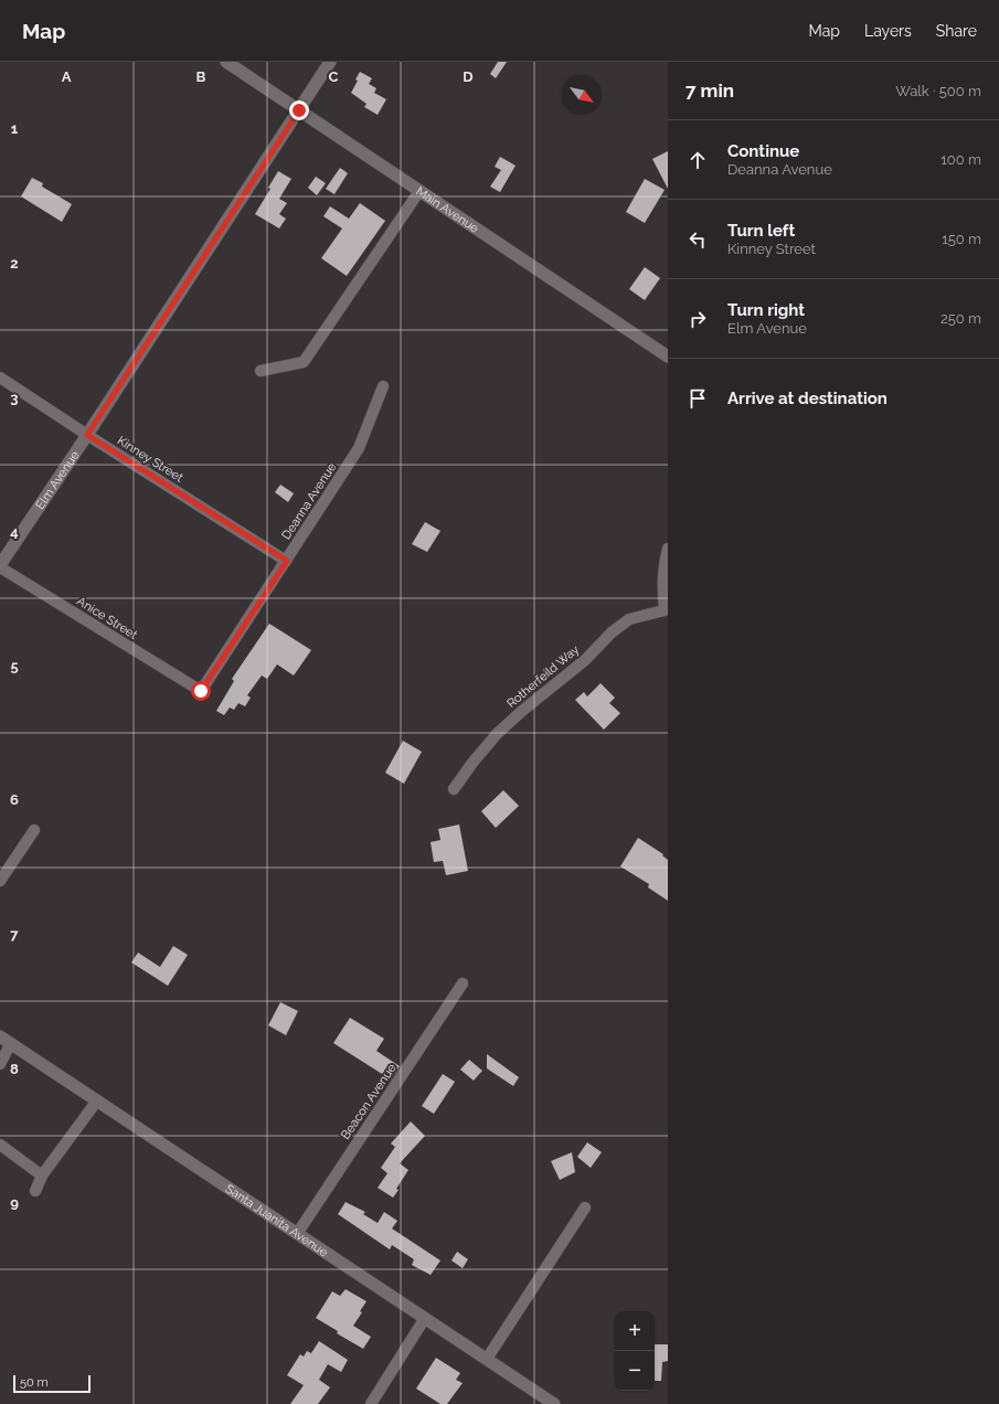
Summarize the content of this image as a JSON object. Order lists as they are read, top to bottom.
{
  "streets": {
    "street": [
      "Main Avenue",
      "Kinney Street",
      "Elm Avenue",
      "Deanna Avenue",
      "Anice Street",
      "Rotherfeild Way",
      "Beacon Avenue",
      "Santa Juanita Avenue"
    ]
  },
  "crossings": [
    ["Main Avenue", "Elm Avenue"],
    ["Kinney Street", "Elm Avenue"],
    ["Kinney Street", "Deanna Avenue"],
    ["Elm Avenue", "Anice Street"],
    ["Deanna Avenue", "Anice Street"],
    ["Beacon Avenue", "Santa Juanita Avenue"]
  ],
  "scale_bar": "50 m",
  "north": "bottom right",
  "page": {
    "header": "Map",
    "nav": ["Map", "Layers", "Share"],
    "heading": ["7 min", "Walk · 500 m"],
    "list": [
      ["Continue", "Deanna Avenue", "100 m"],
      ["Turn left", "Kinney Street", "150 m"],
      ["Turn right", "Elm Avenue", "250 m"],
      "Arrive at destination"
    ],
    "map_buttons": ["+", "−"],
    "scale": "50 m"
  },
  "grid": {
    "columns": [
      "A",
      "B",
      "C",
      "D"
    ],
    "rows": [
      "1",
      "2",
      "3",
      "4",
      "5",
      "6",
      "7",
      "8",
      "9"
    ]
  }
}
